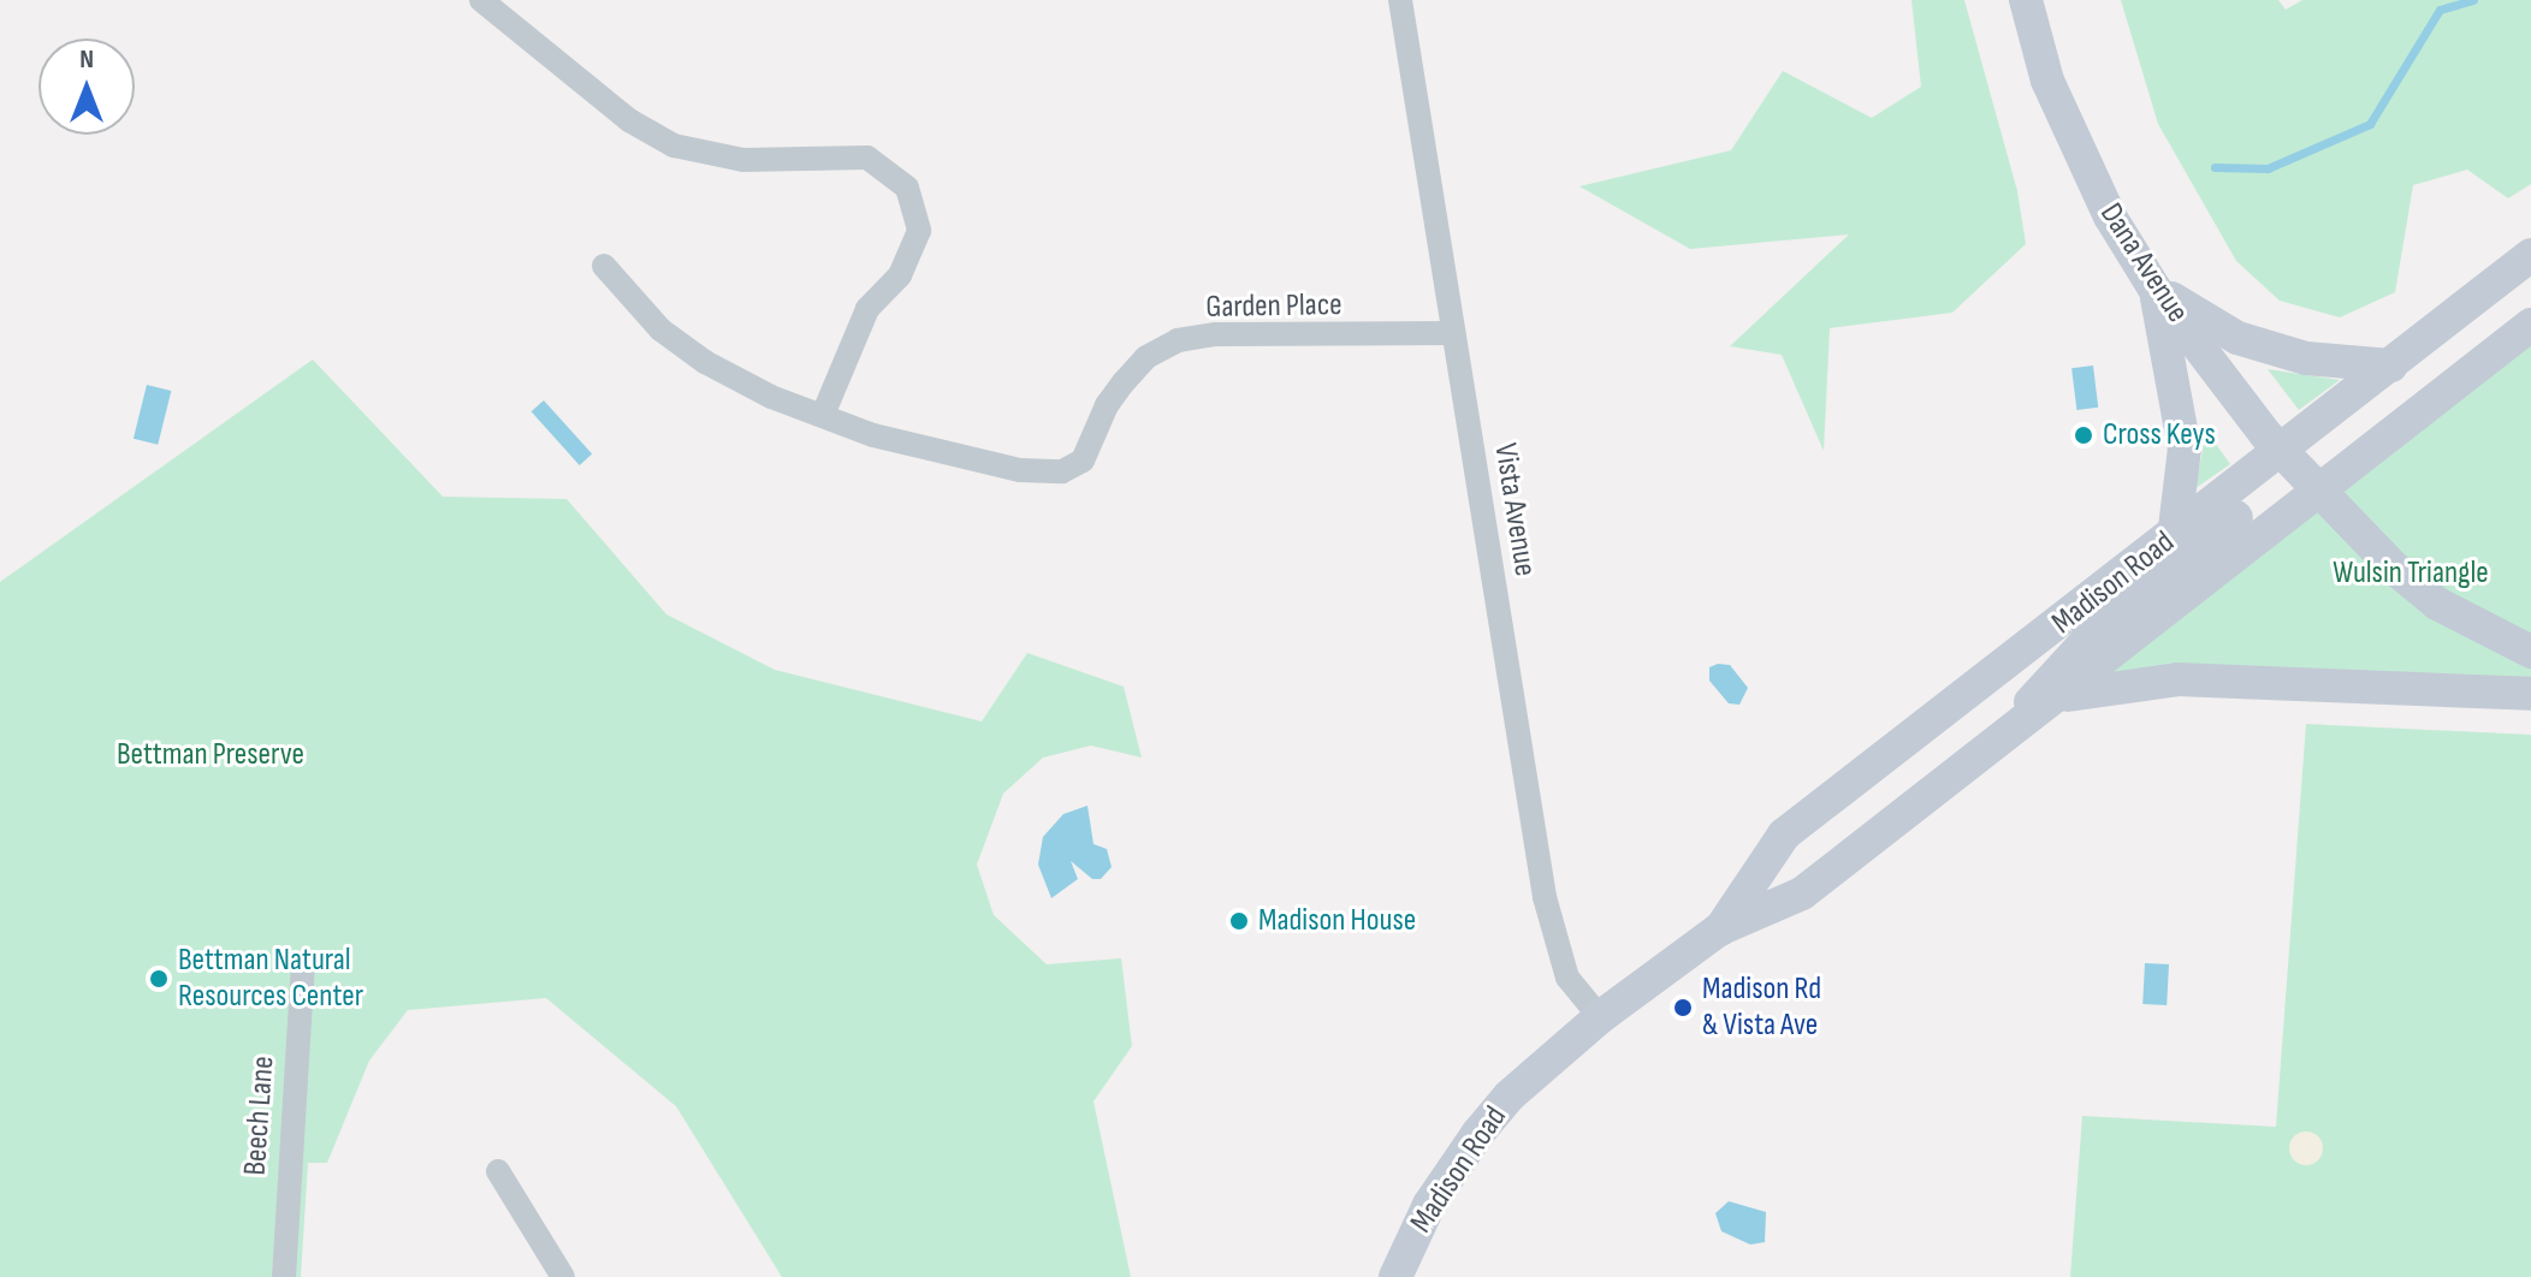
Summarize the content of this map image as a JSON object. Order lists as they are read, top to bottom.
{
  "streets": {
    "main road": ["Dana Avenue", "Madison Road"],
    "street": ["Garden Place", "Vista Avenue", "Beech Lane"]
  },
  "crossings": [
    ["Dana Avenue", "Madison Road"],
    ["Garden Place", "Vista Avenue"],
    ["Vista Avenue", "Madison Road"]
  ],
  "parks": ["Wulsin Triangle", "Bettman Preserve"],
  "places": [
    "Cross Keys",
    "Madison House",
    "Bettman Natural Resources Center",
    "Madison Rd & Vista Ave"
  ],
  "north": "top"
}
